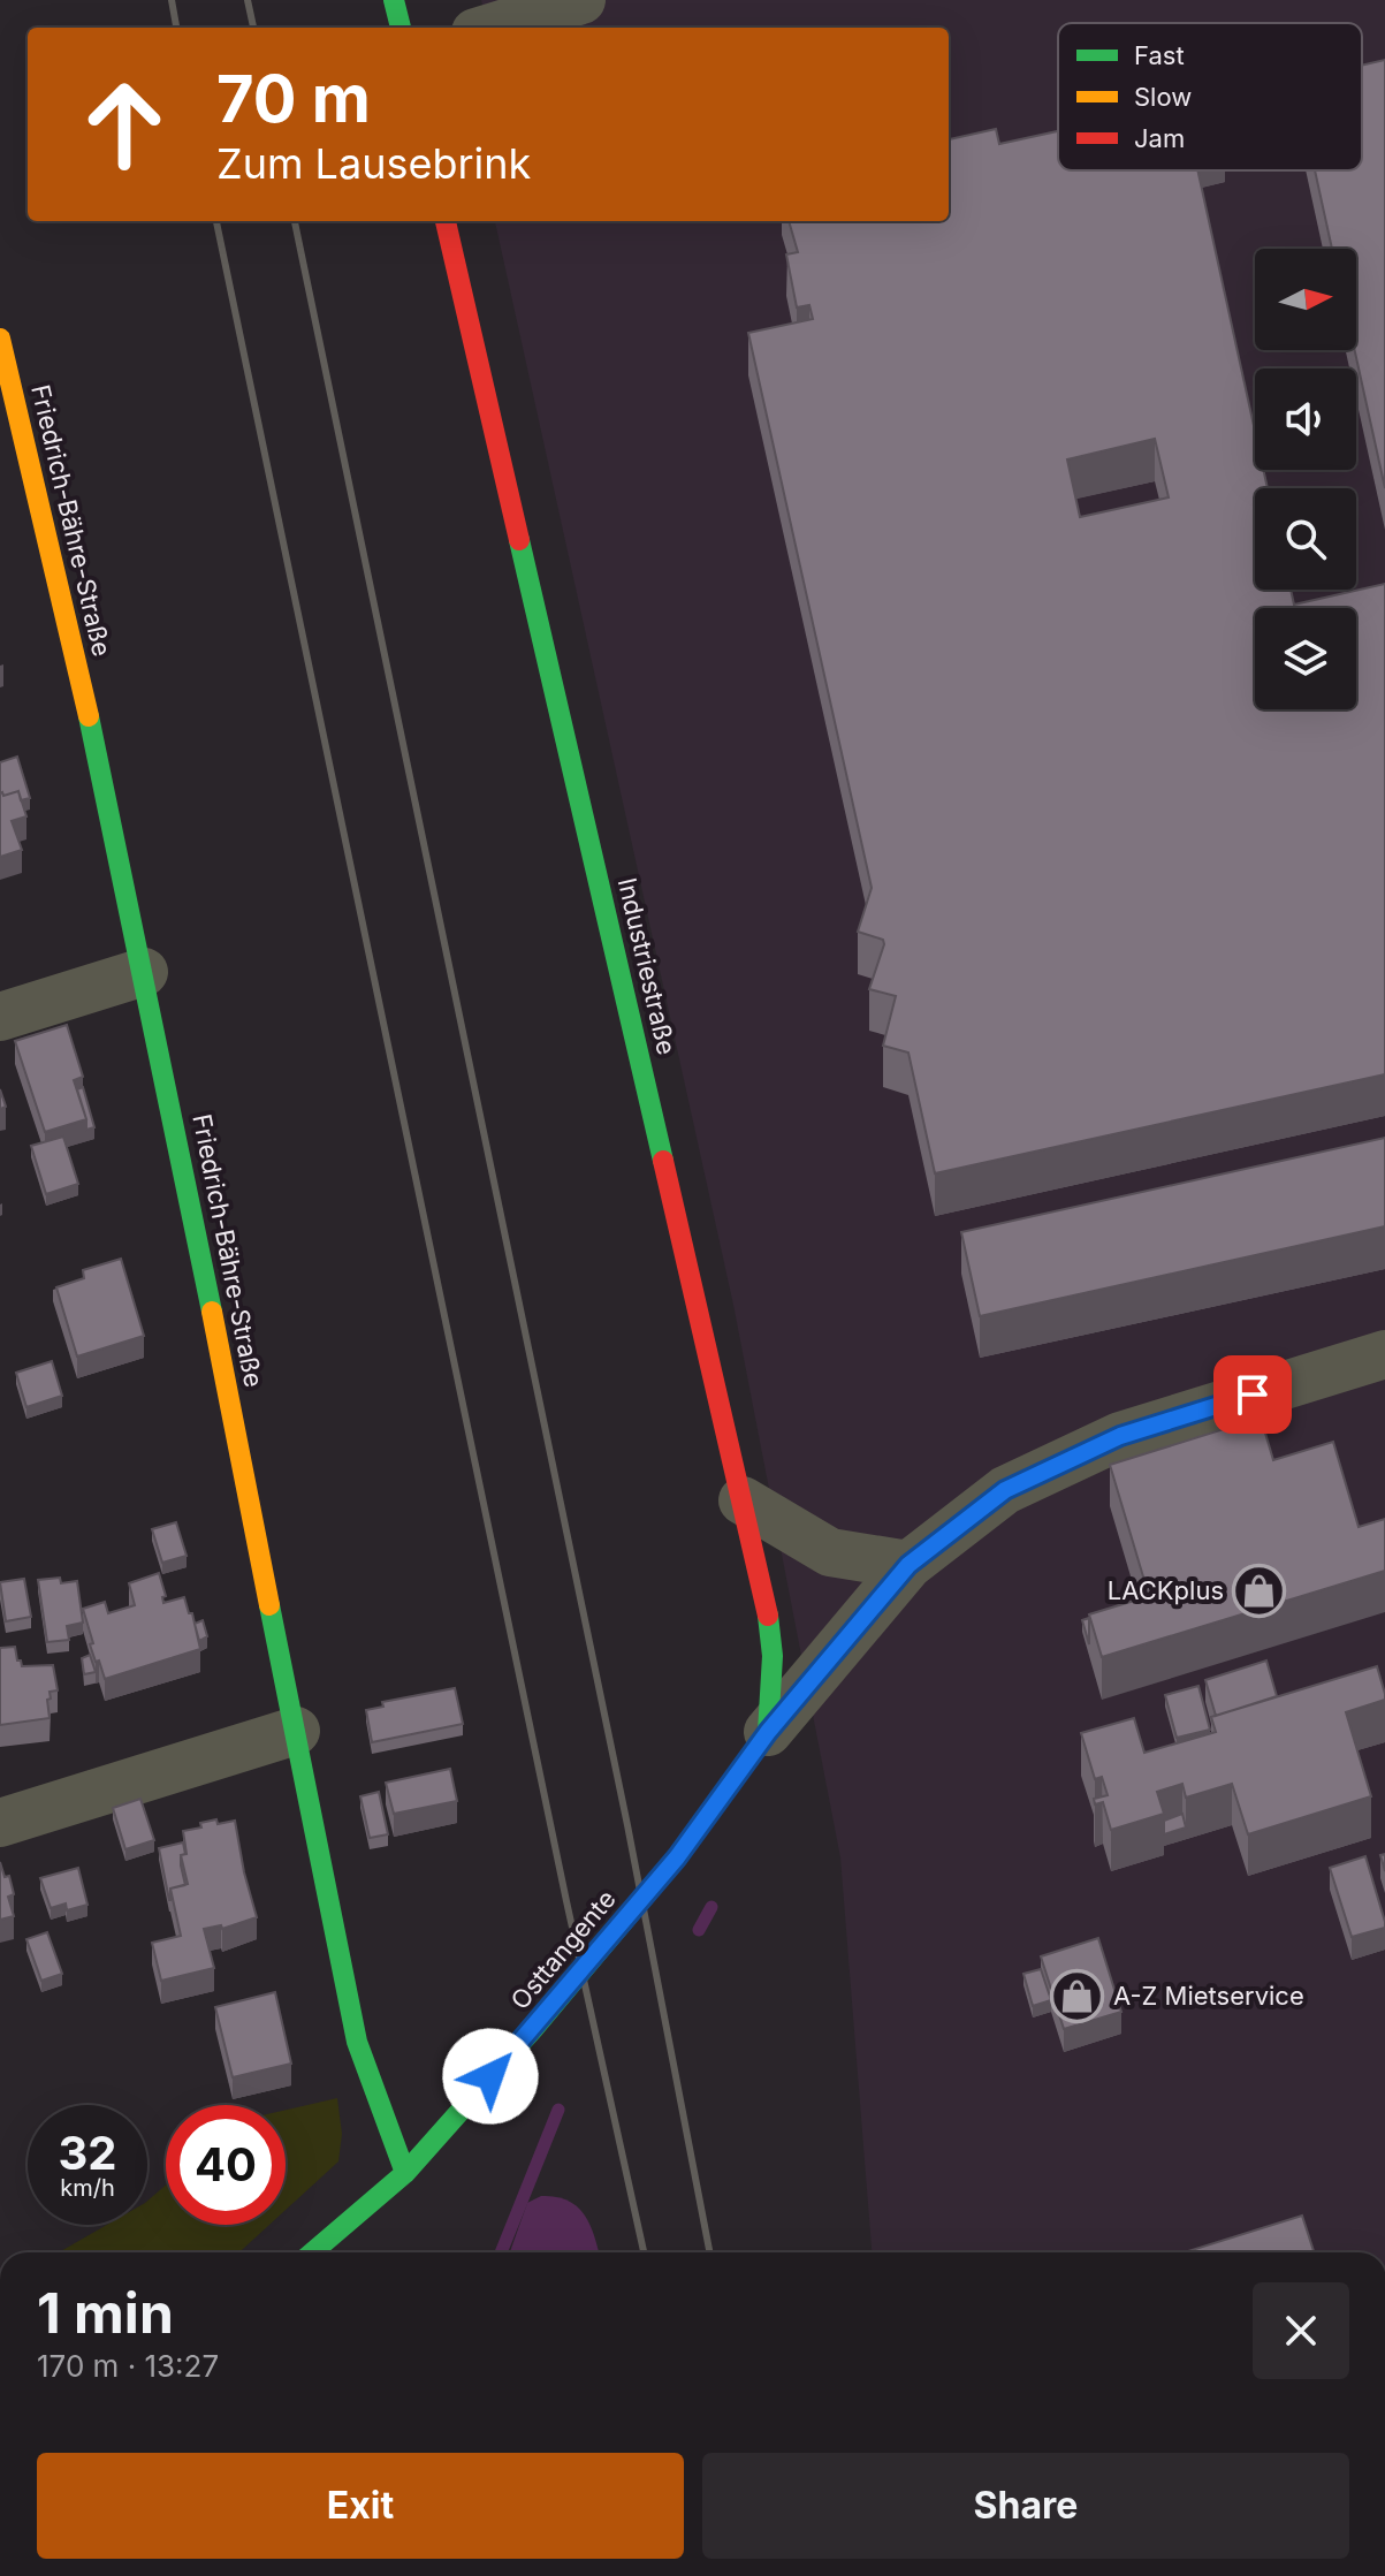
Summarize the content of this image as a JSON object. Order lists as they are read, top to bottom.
{
  "streets": {
    "street": ["Friedrich-Bähre-Straße", "Industriestraße", "Osttangente"]
  },
  "crossings": [
    ["Friedrich-Bähre-Straße", "Osttangente"],
    ["Industriestraße", "Osttangente"]
  ],
  "places": {
    "shop": ["LACKplus", "A-Z Mietservice"]
  },
  "legend": ["Fast", "Slow", "Jam"],
  "north": "right",
  "page": {
    "turn": ["70 m", "Zum Lausebrink"],
    "speed": "32 km/h",
    "limit": "40",
    "heading": ["1 min", "170 m · 13:27"],
    "buttons": ["Exit", "Share"]
  }
}
